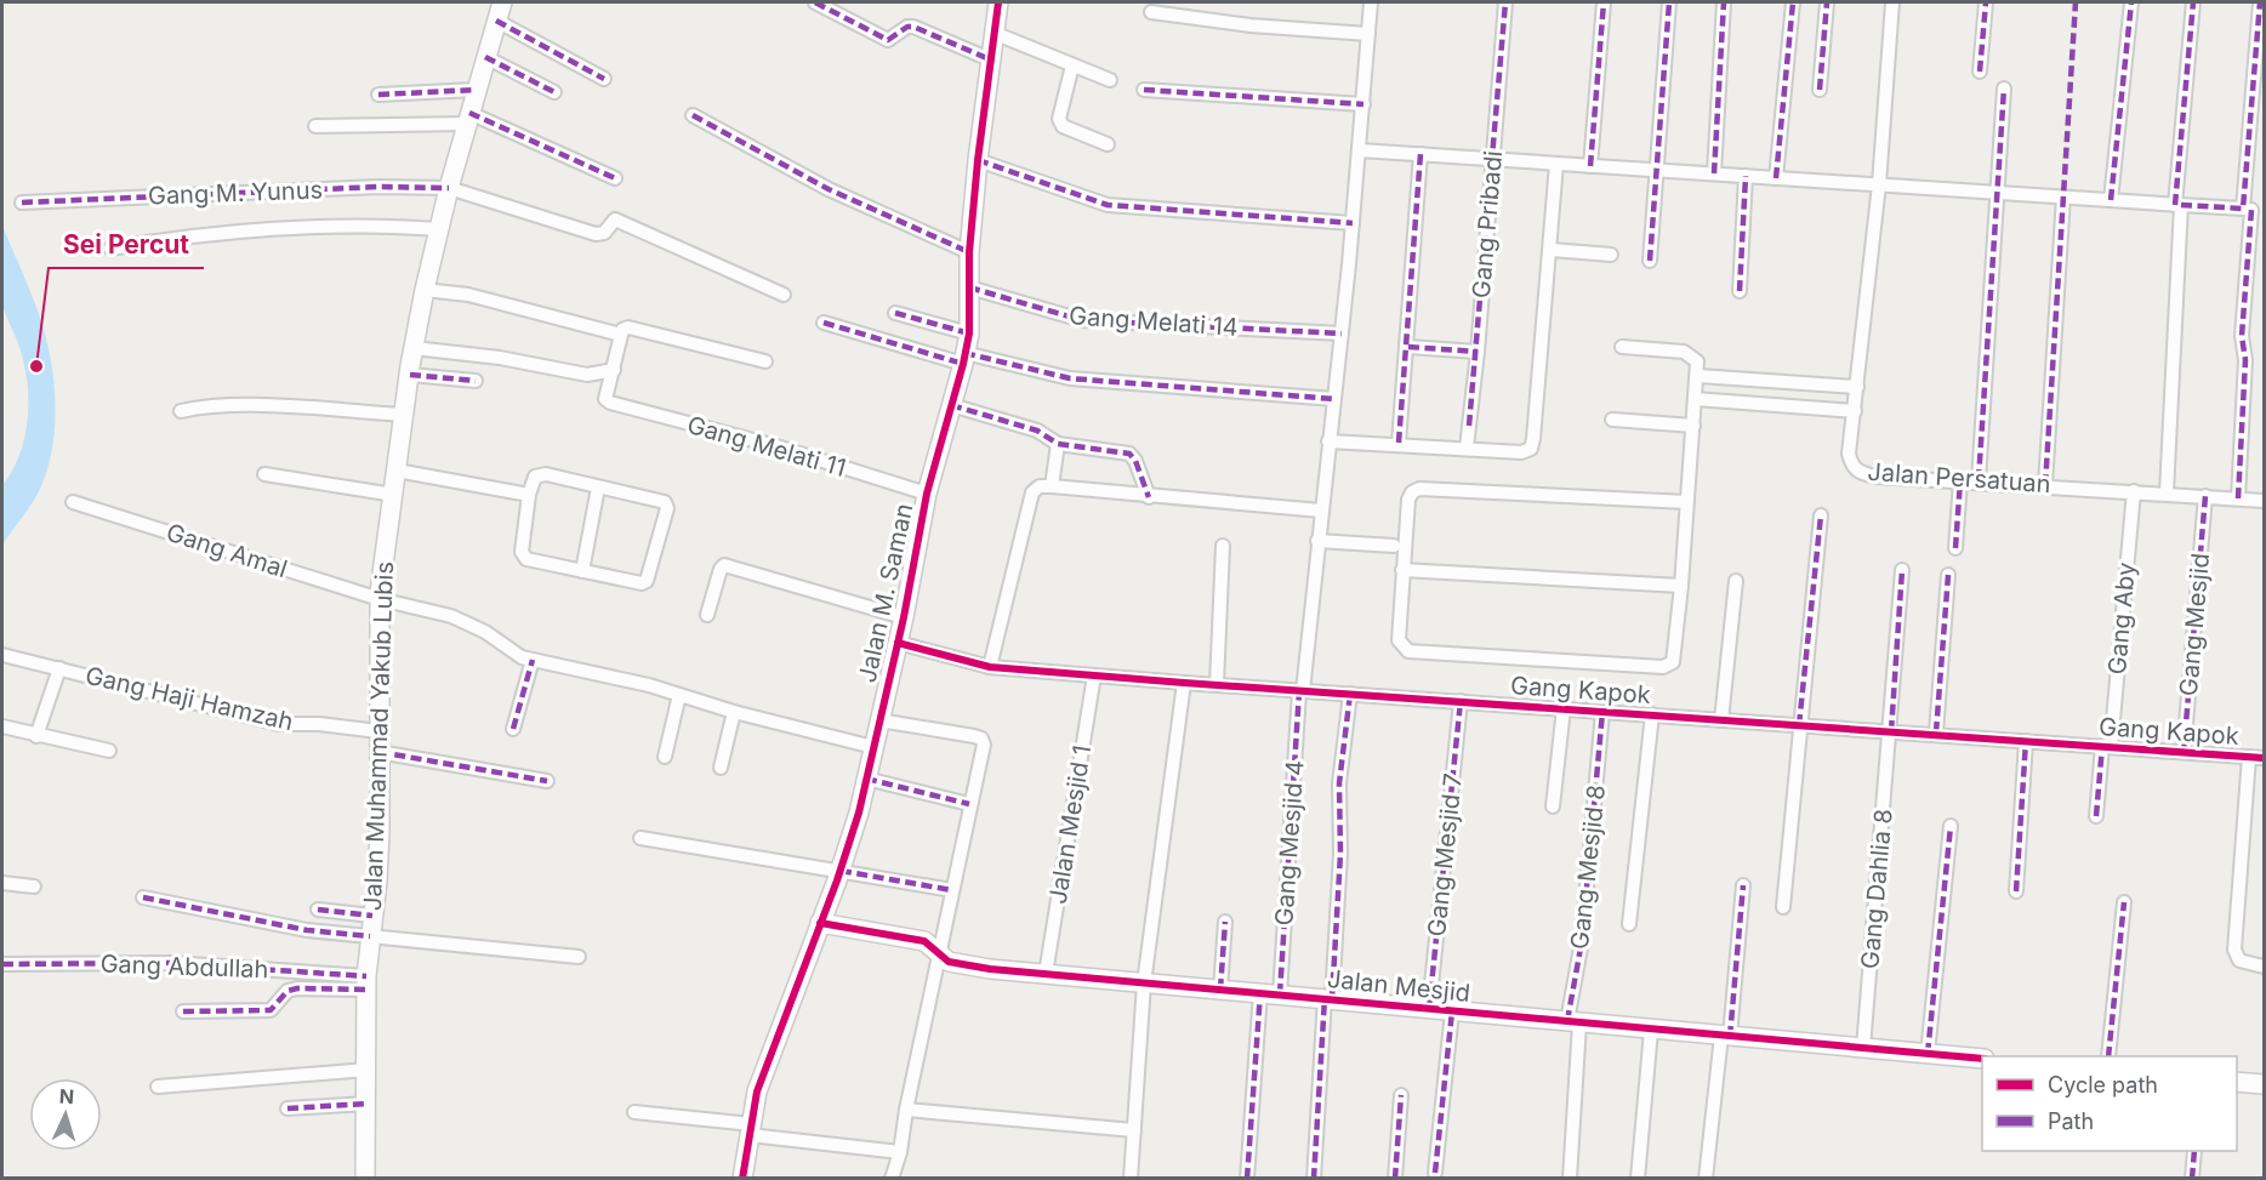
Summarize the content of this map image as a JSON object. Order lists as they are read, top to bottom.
{
  "streets": {
    "street": [
      "Gang M. Yunus",
      "Gang Pribadi",
      "Gang Melati 14",
      "Gang Melati 11",
      "Jalan Persatuan",
      "Gang Amal",
      "Jalan M. Saman",
      "Gang Aby",
      "Gang Mesjid",
      "Gang Kapok",
      "Gang Haji Hamzah",
      "Jalan Muhammad Yakub Lubis",
      "Jalan Mesjid 1",
      "Gang Mesjid 4",
      "Gang Mesjid 7",
      "Gang Mesjid 8",
      "Gang Dahlia 8",
      "Gang Abdullah",
      "Jalan Mesjid"
    ]
  },
  "crossings": [
    ["Gang M. Yunus", "Jalan Muhammad Yakub Lubis"],
    ["Gang Melati 14", "Jalan M. Saman"],
    ["Gang Melati 14", "Gang Mesjid 4"],
    ["Gang Melati 11", "Jalan M. Saman"],
    ["Jalan Persatuan", "Gang Aby"],
    ["Jalan Persatuan", "Gang Mesjid"],
    ["Gang Amal", "Jalan M. Saman"],
    ["Gang Amal", "Jalan Muhammad Yakub Lubis"],
    ["Jalan M. Saman", "Gang Kapok"],
    ["Jalan M. Saman", "Jalan Mesjid"],
    ["Gang Aby", "Gang Kapok"],
    ["Gang Mesjid", "Gang Kapok"],
    ["Gang Kapok", "Jalan Mesjid 1"],
    ["Gang Kapok", "Gang Mesjid 4"],
    ["Gang Kapok", "Gang Mesjid 7"],
    ["Gang Kapok", "Gang Mesjid 8"],
    ["Gang Kapok", "Gang Dahlia 8"],
    ["Gang Haji Hamzah", "Jalan Muhammad Yakub Lubis"],
    ["Jalan Muhammad Yakub Lubis", "Gang Abdullah"],
    ["Jalan Mesjid 1", "Jalan Mesjid"],
    ["Gang Mesjid 4", "Jalan Mesjid"],
    ["Gang Mesjid 7", "Jalan Mesjid"],
    ["Gang Mesjid 8", "Jalan Mesjid"],
    ["Gang Dahlia 8", "Jalan Mesjid"]
  ],
  "places": ["Sei Percut"],
  "legend": ["Cycle path", "Path"],
  "north": "top"
}
